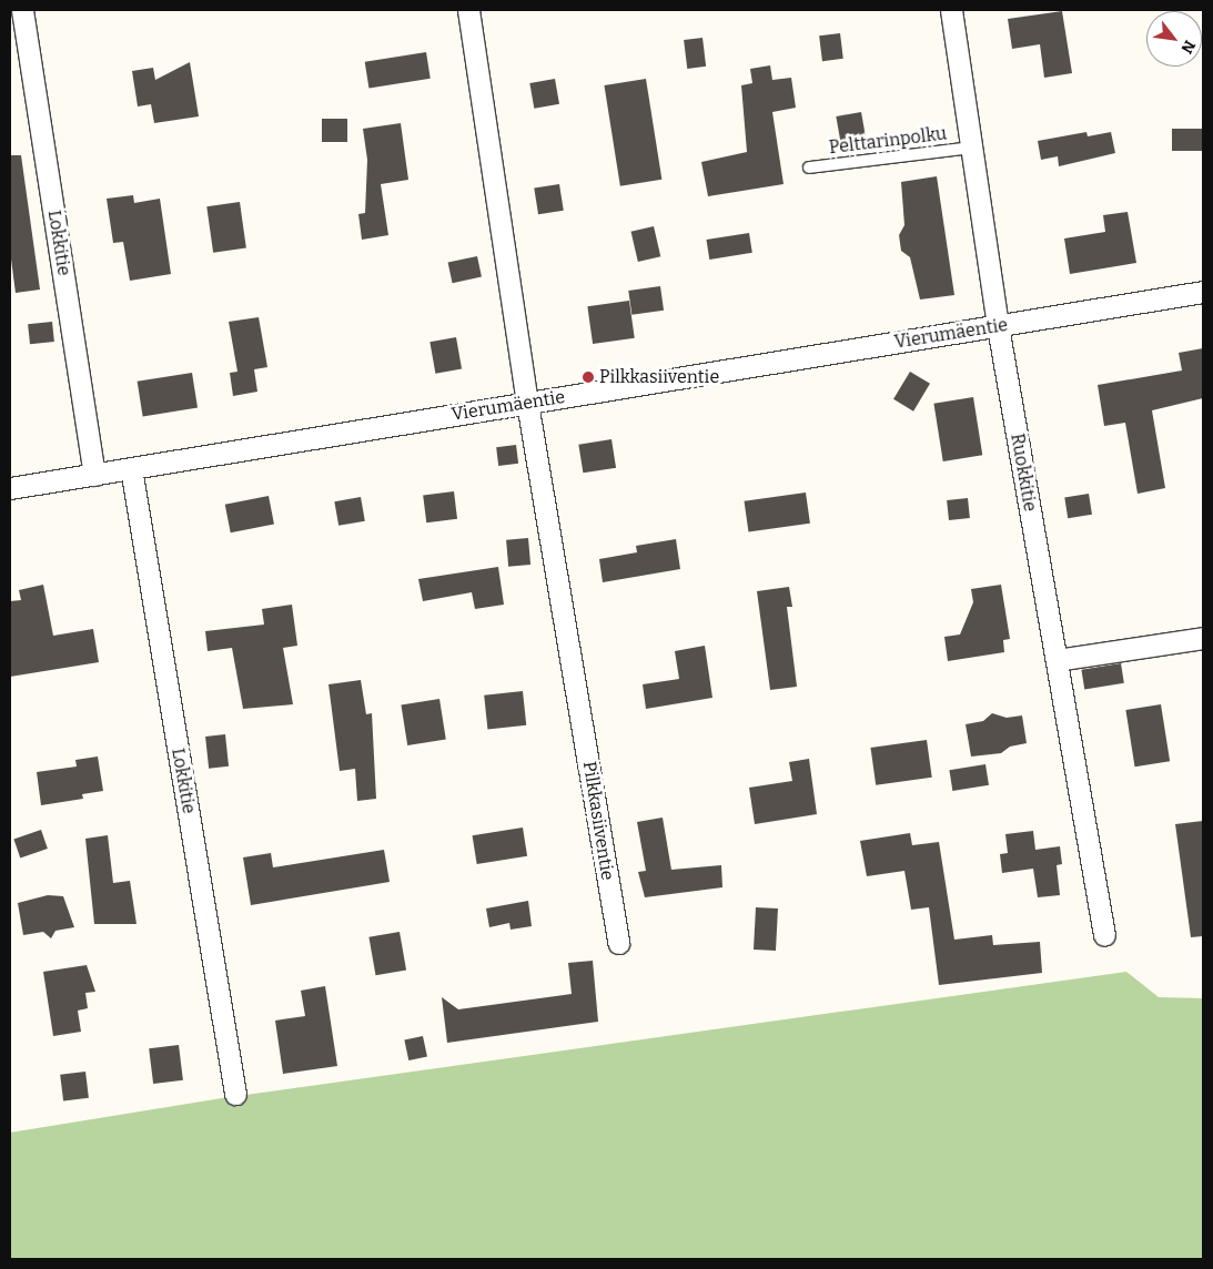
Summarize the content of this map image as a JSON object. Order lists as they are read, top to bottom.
{
  "streets": {
    "street": [
      "Lokkitie",
      "Vierumäentie",
      "Ruokkitie",
      "Pilkkasiiventie"
    ],
    "lane": ["Pelttarinpolku"]
  },
  "crossings": [
    ["Pelttarinpolku", "Ruokkitie"],
    ["Lokkitie", "Vierumäentie"],
    ["Vierumäentie", "Ruokkitie"],
    ["Vierumäentie", "Pilkkasiiventie"]
  ],
  "places": ["Pilkkasiiventie"],
  "north": "bottom right"
}
